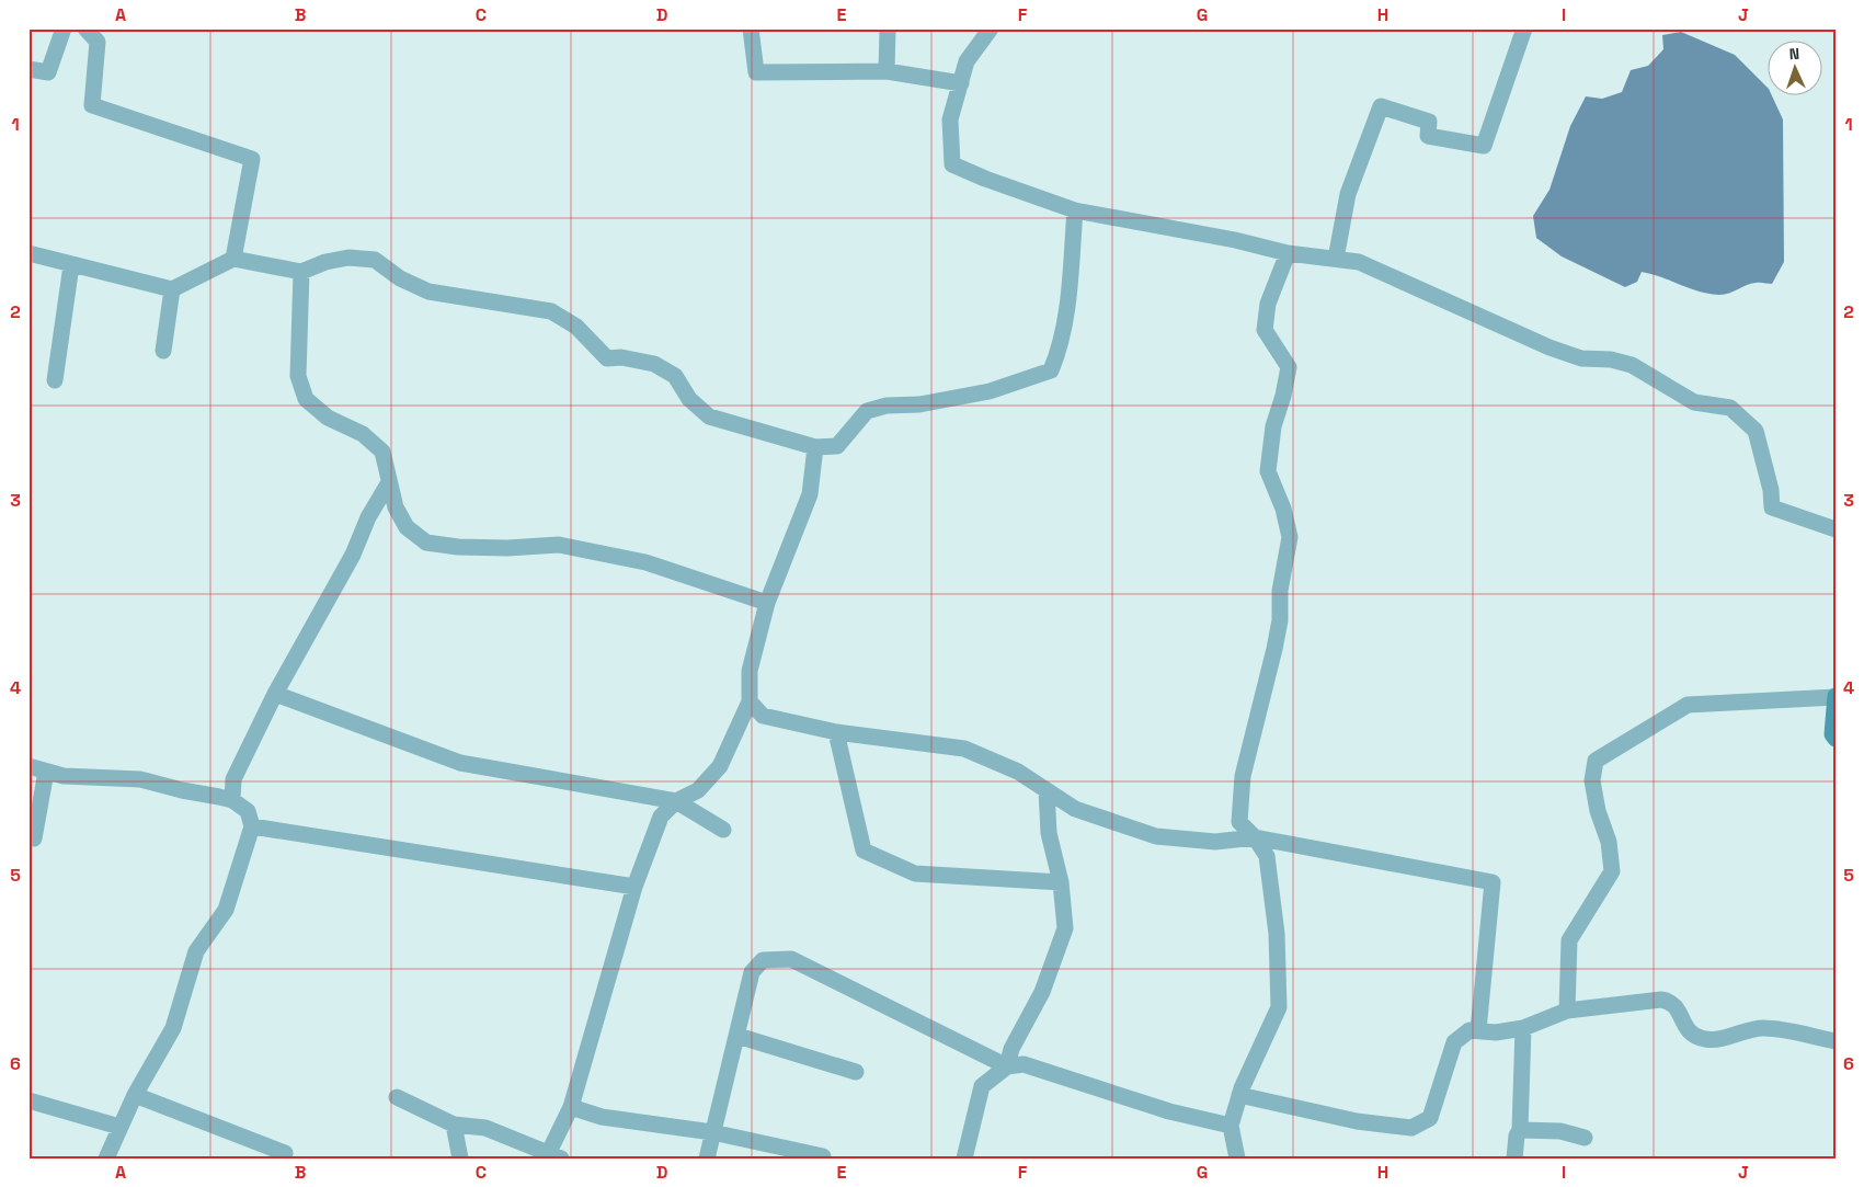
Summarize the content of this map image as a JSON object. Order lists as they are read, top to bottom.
{
  "north": "top",
  "grid": {
    "columns": [
      "A",
      "B",
      "C",
      "D",
      "E",
      "F",
      "G",
      "H",
      "I",
      "J"
    ],
    "rows": [
      "1",
      "2",
      "3",
      "4",
      "5",
      "6"
    ]
  }
}
